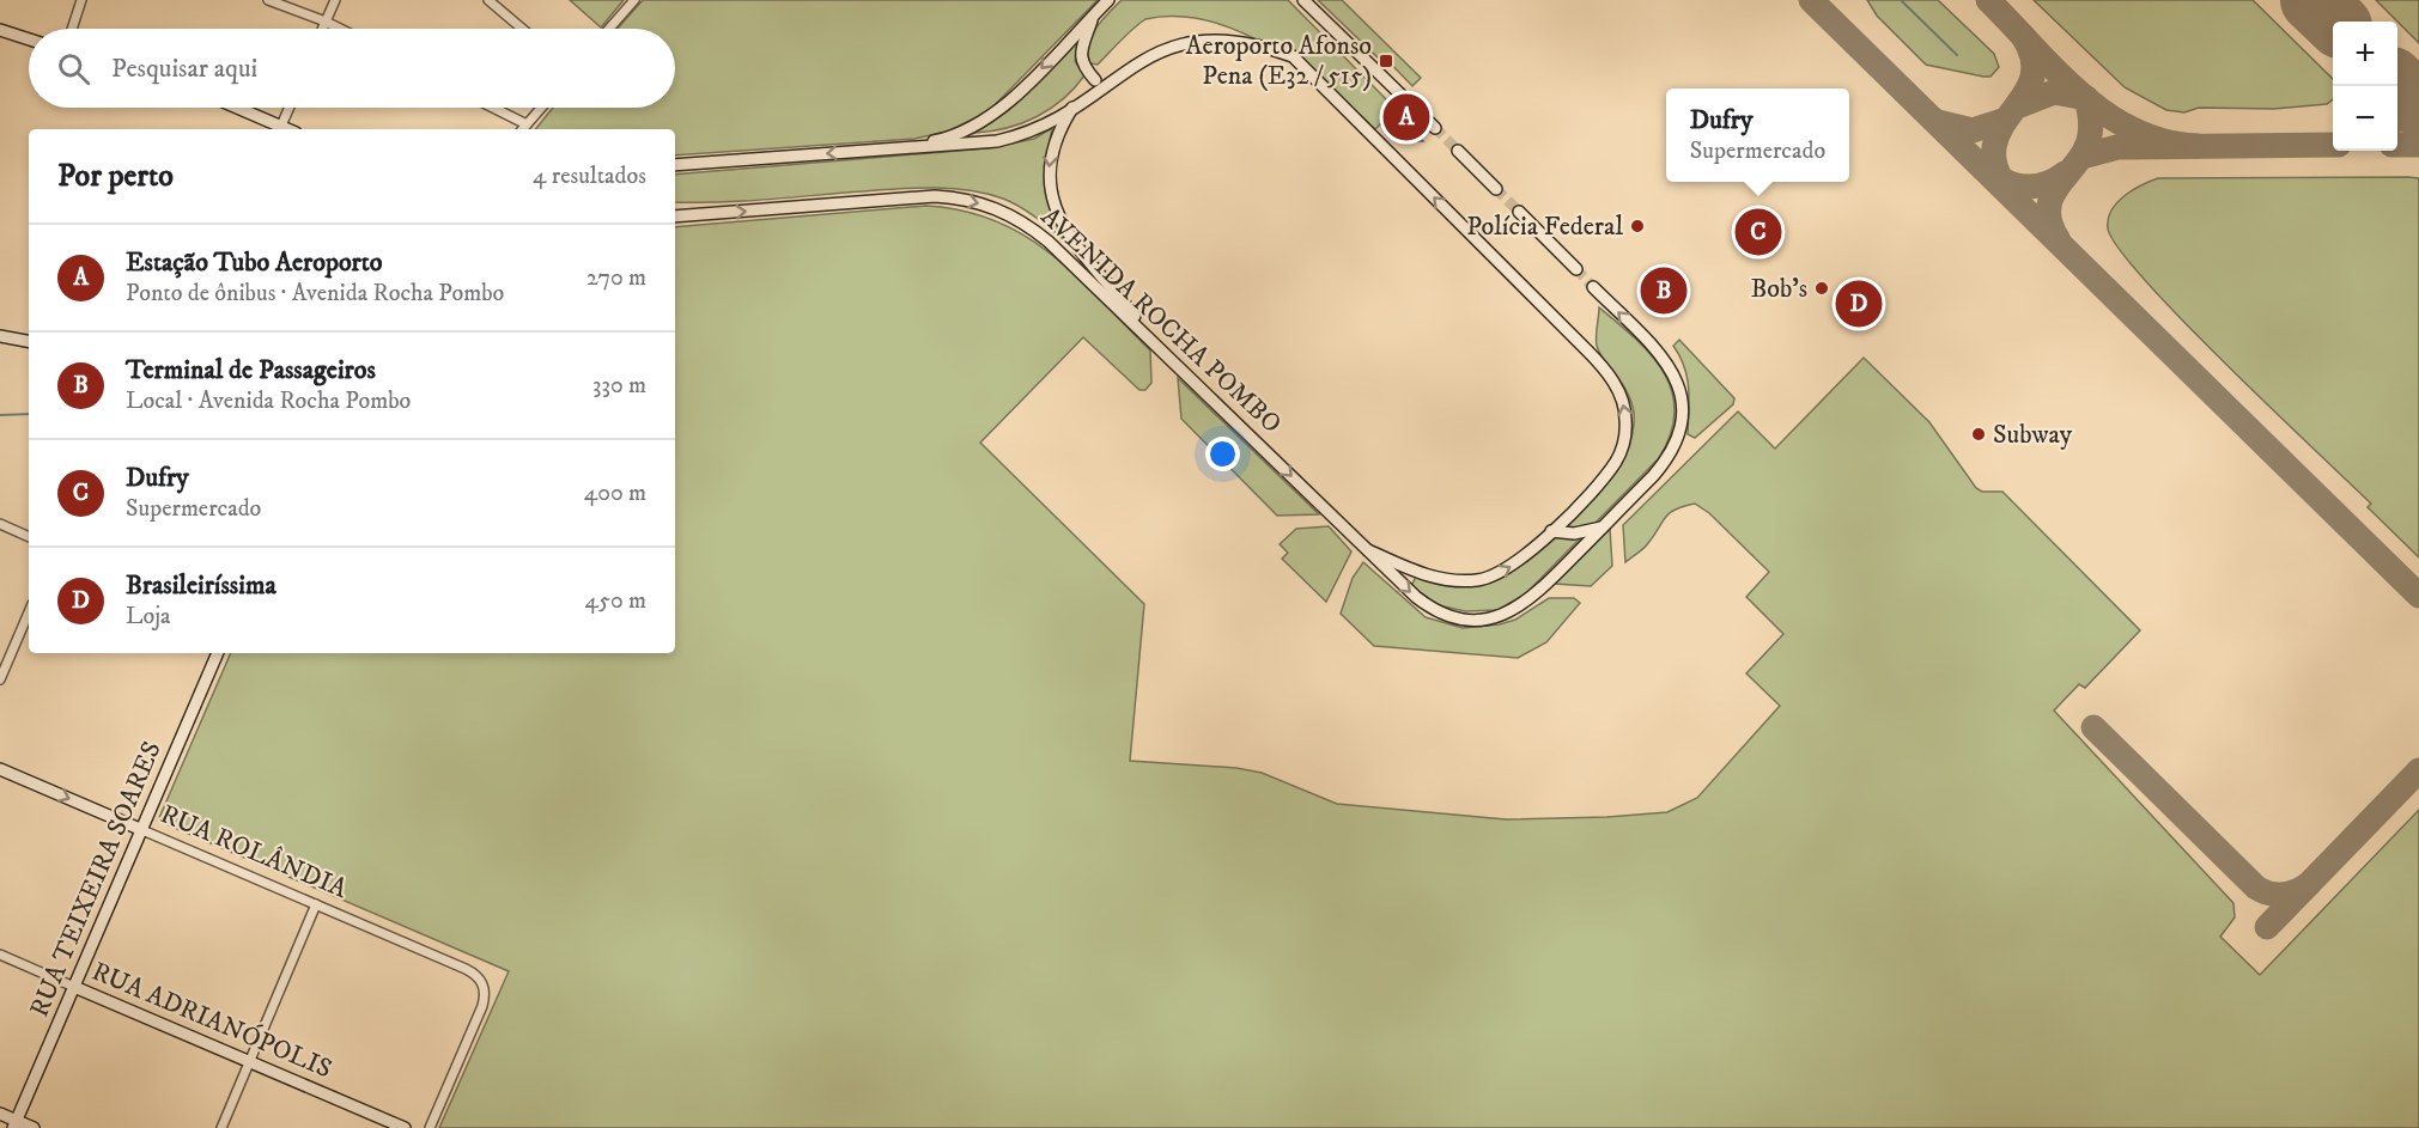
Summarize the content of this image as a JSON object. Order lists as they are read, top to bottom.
{
  "streets": {
    "main road": [
      "AVENIDA ROCHA POMBO",
      "RUA ROLÂNDIA",
      "RUA TEIXEIRA SOARES",
      "RUA ADRIANÓPOLIS"
    ]
  },
  "crossings": [
    ["RUA ROLÂNDIA", "RUA TEIXEIRA SOARES"],
    ["RUA TEIXEIRA SOARES", "RUA ADRIANÓPOLIS"]
  ],
  "places": {
    "transit": ["Aeroporto Afonso Pena (E32 / 515)"],
    "other": ["Polícia Federal", "Bob's", "Subway"]
  },
  "page": {
    "map_buttons": ["+", "−"],
    "search": "Pesquisar aqui",
    "popup": ["Dufry", "Supermercado"],
    "pins": [
      "A",
      "C",
      "B",
      "D"
    ],
    "heading": ["Por perto", "4 resultados"],
    "list": [
      {
        "mark": "A",
        "name": "Estação Tubo Aeroporto",
        "note": "Ponto de ônibus · Avenida Rocha Pombo",
        "value": "270 m"
      },
      {
        "mark": "B",
        "name": "Terminal de Passageiros",
        "note": "Local · Avenida Rocha Pombo",
        "value": "330 m"
      },
      {
        "mark": "C",
        "name": "Dufry",
        "note": "Supermercado",
        "value": "400 m"
      },
      {
        "mark": "D",
        "name": "Brasileiríssima",
        "note": "Loja",
        "value": "450 m"
      }
    ]
  }
}
